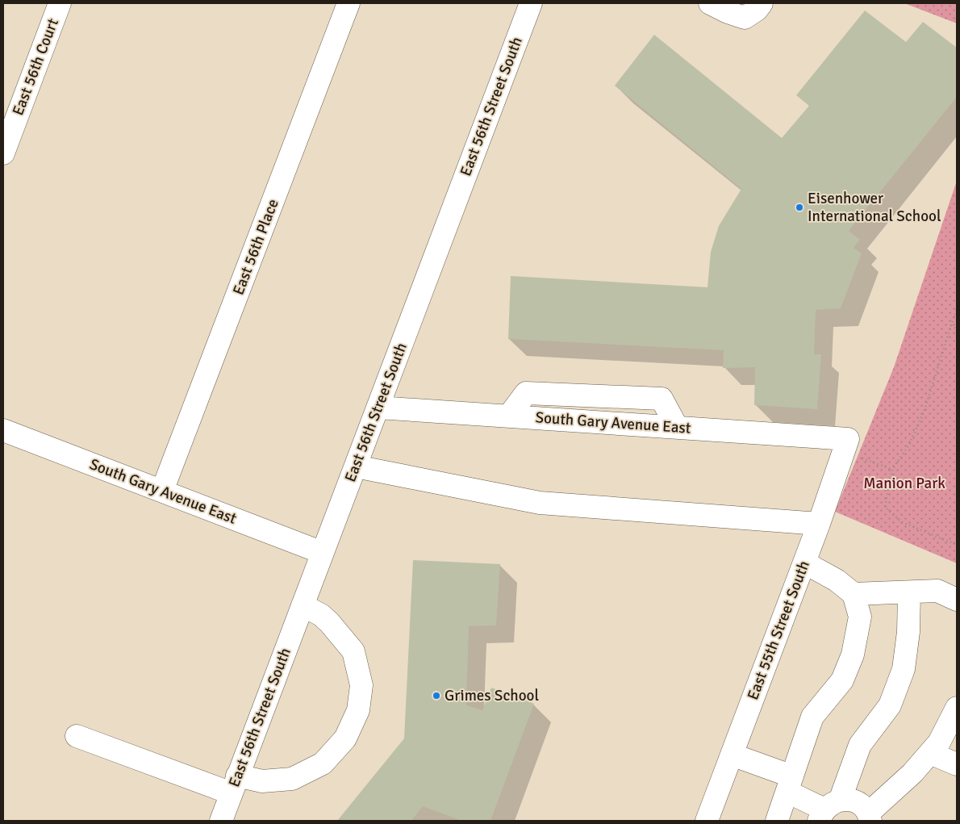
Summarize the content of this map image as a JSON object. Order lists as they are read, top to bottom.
{
  "streets": {
    "street": [
      "East 56th Court",
      "East 56th Street South",
      "East 56th Place",
      "South Gary Avenue East",
      "East 55th Street South"
    ]
  },
  "crossings": [
    ["East 56th Street South", "South Gary Avenue East"],
    ["East 56th Place", "South Gary Avenue East"],
    ["South Gary Avenue East", "East 55th Street South"]
  ],
  "parks": ["Manion Park"],
  "places": ["Eisenhower International School", "Grimes School"]
}
